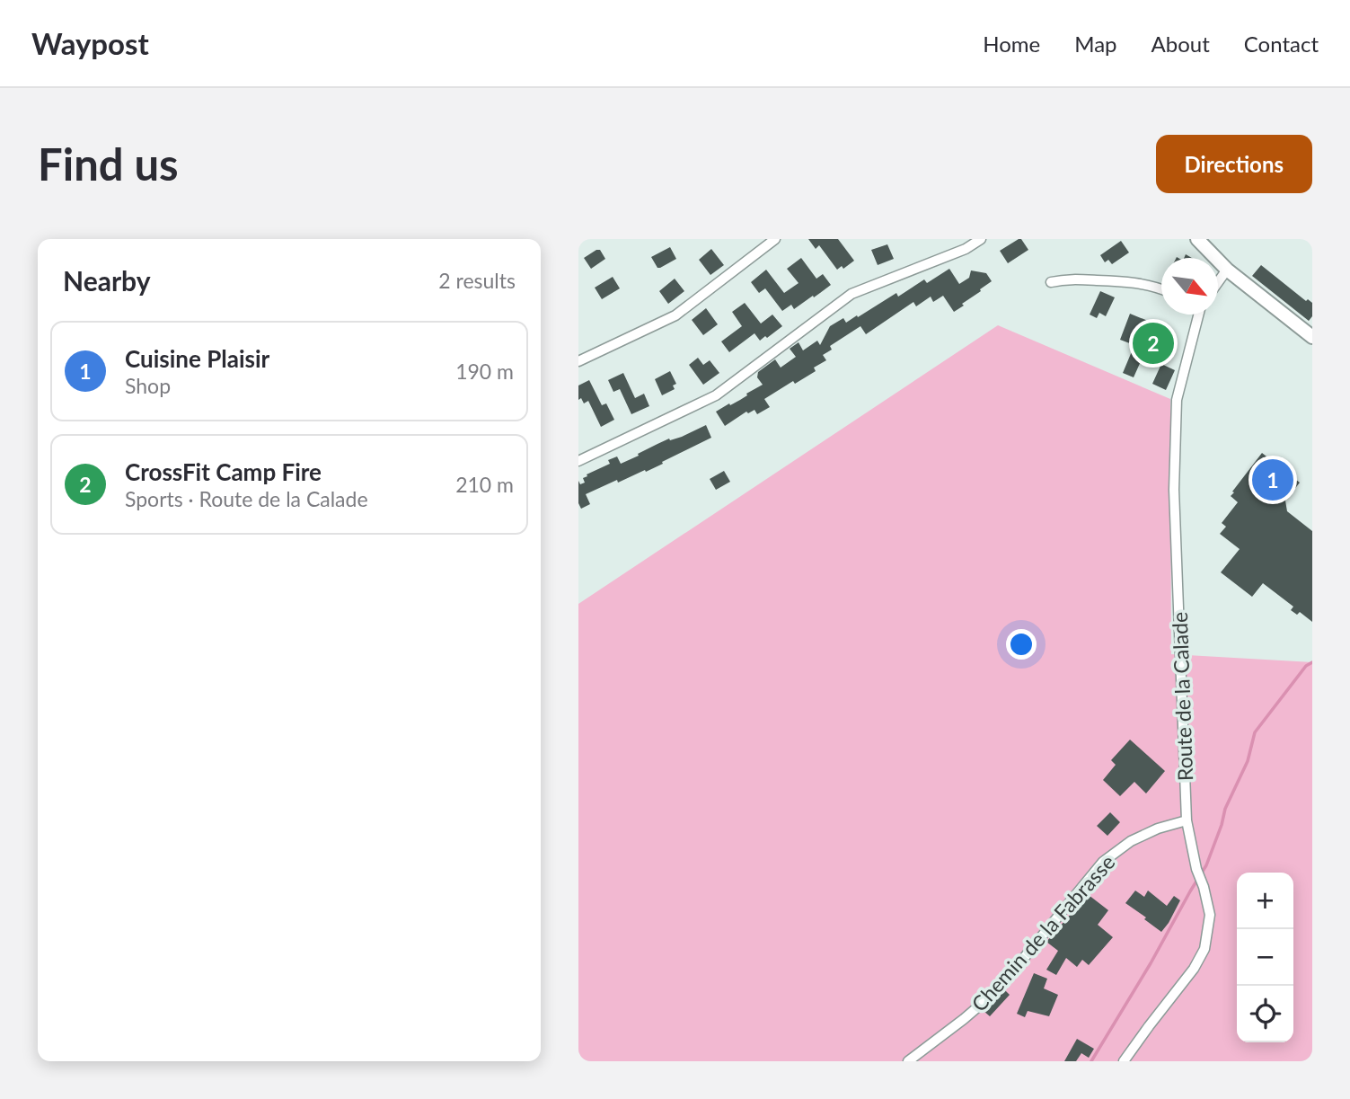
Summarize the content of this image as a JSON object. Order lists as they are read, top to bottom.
{
  "streets": {
    "street": ["Route de la Calade", "Chemin de la Fabrasse"]
  },
  "crossings": [
    ["Route de la Calade", "Chemin de la Fabrasse"]
  ],
  "north": "bottom right",
  "page": {
    "header": "Waypost",
    "nav": [
      "Home",
      "Map",
      "About",
      "Contact"
    ],
    "buttons": "Directions",
    "title": "Find us",
    "heading": ["Nearby", "2 results"],
    "pins": ["2", "1"],
    "list": [
      {
        "mark": "1",
        "name": "Cuisine Plaisir",
        "note": "Shop",
        "value": "190 m"
      },
      {
        "mark": "2",
        "name": "CrossFit Camp Fire",
        "note": "Sports · Route de la Calade",
        "value": "210 m"
      }
    ],
    "map_buttons": ["+", "−"]
  }
}
